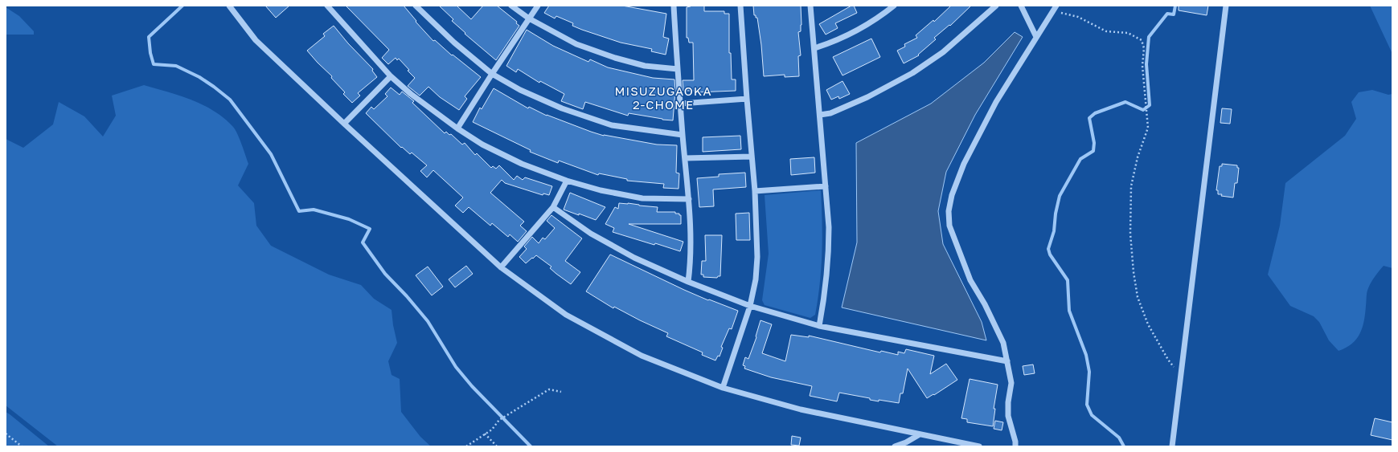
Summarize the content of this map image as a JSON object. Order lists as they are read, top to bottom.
{
  "districts": ["MISUZUGAOKA 2-CHOME"]
}
